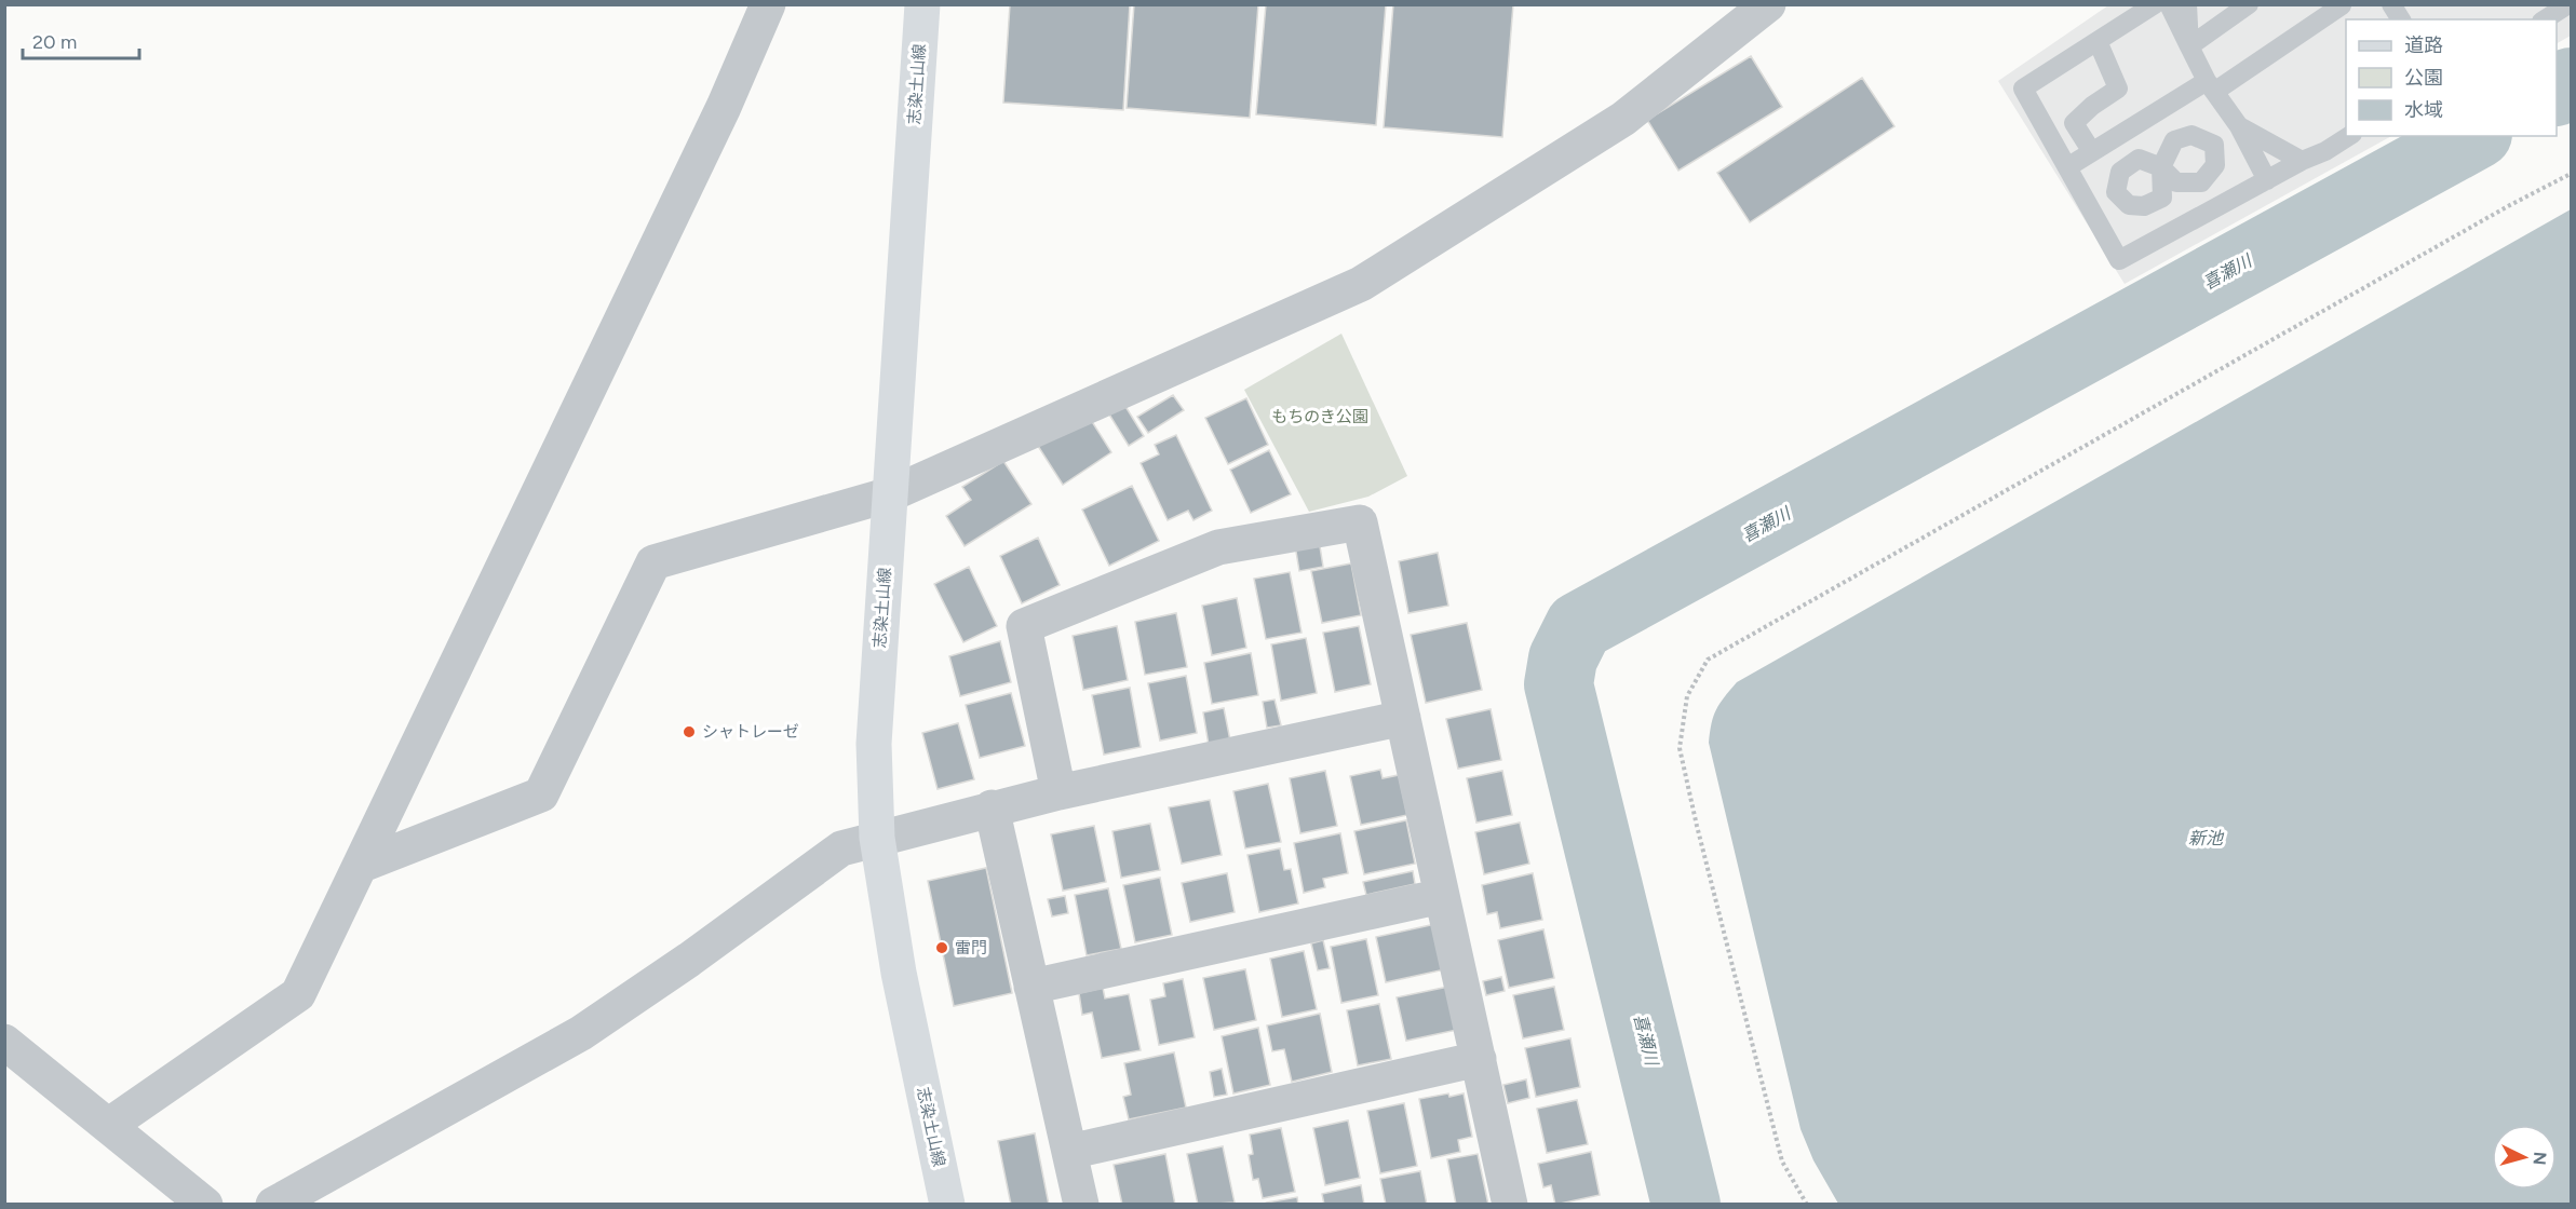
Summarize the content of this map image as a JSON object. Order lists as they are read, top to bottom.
{
  "streets": {
    "main road": ["志染土山線"]
  },
  "water": ["喜瀬川", "新池"],
  "parks": ["もちのき公園"],
  "places": ["シャトレーゼ", "雷門"],
  "legend": ["道路", "公園", "水域"],
  "scale_bar": "20 m",
  "north": "right"
}
